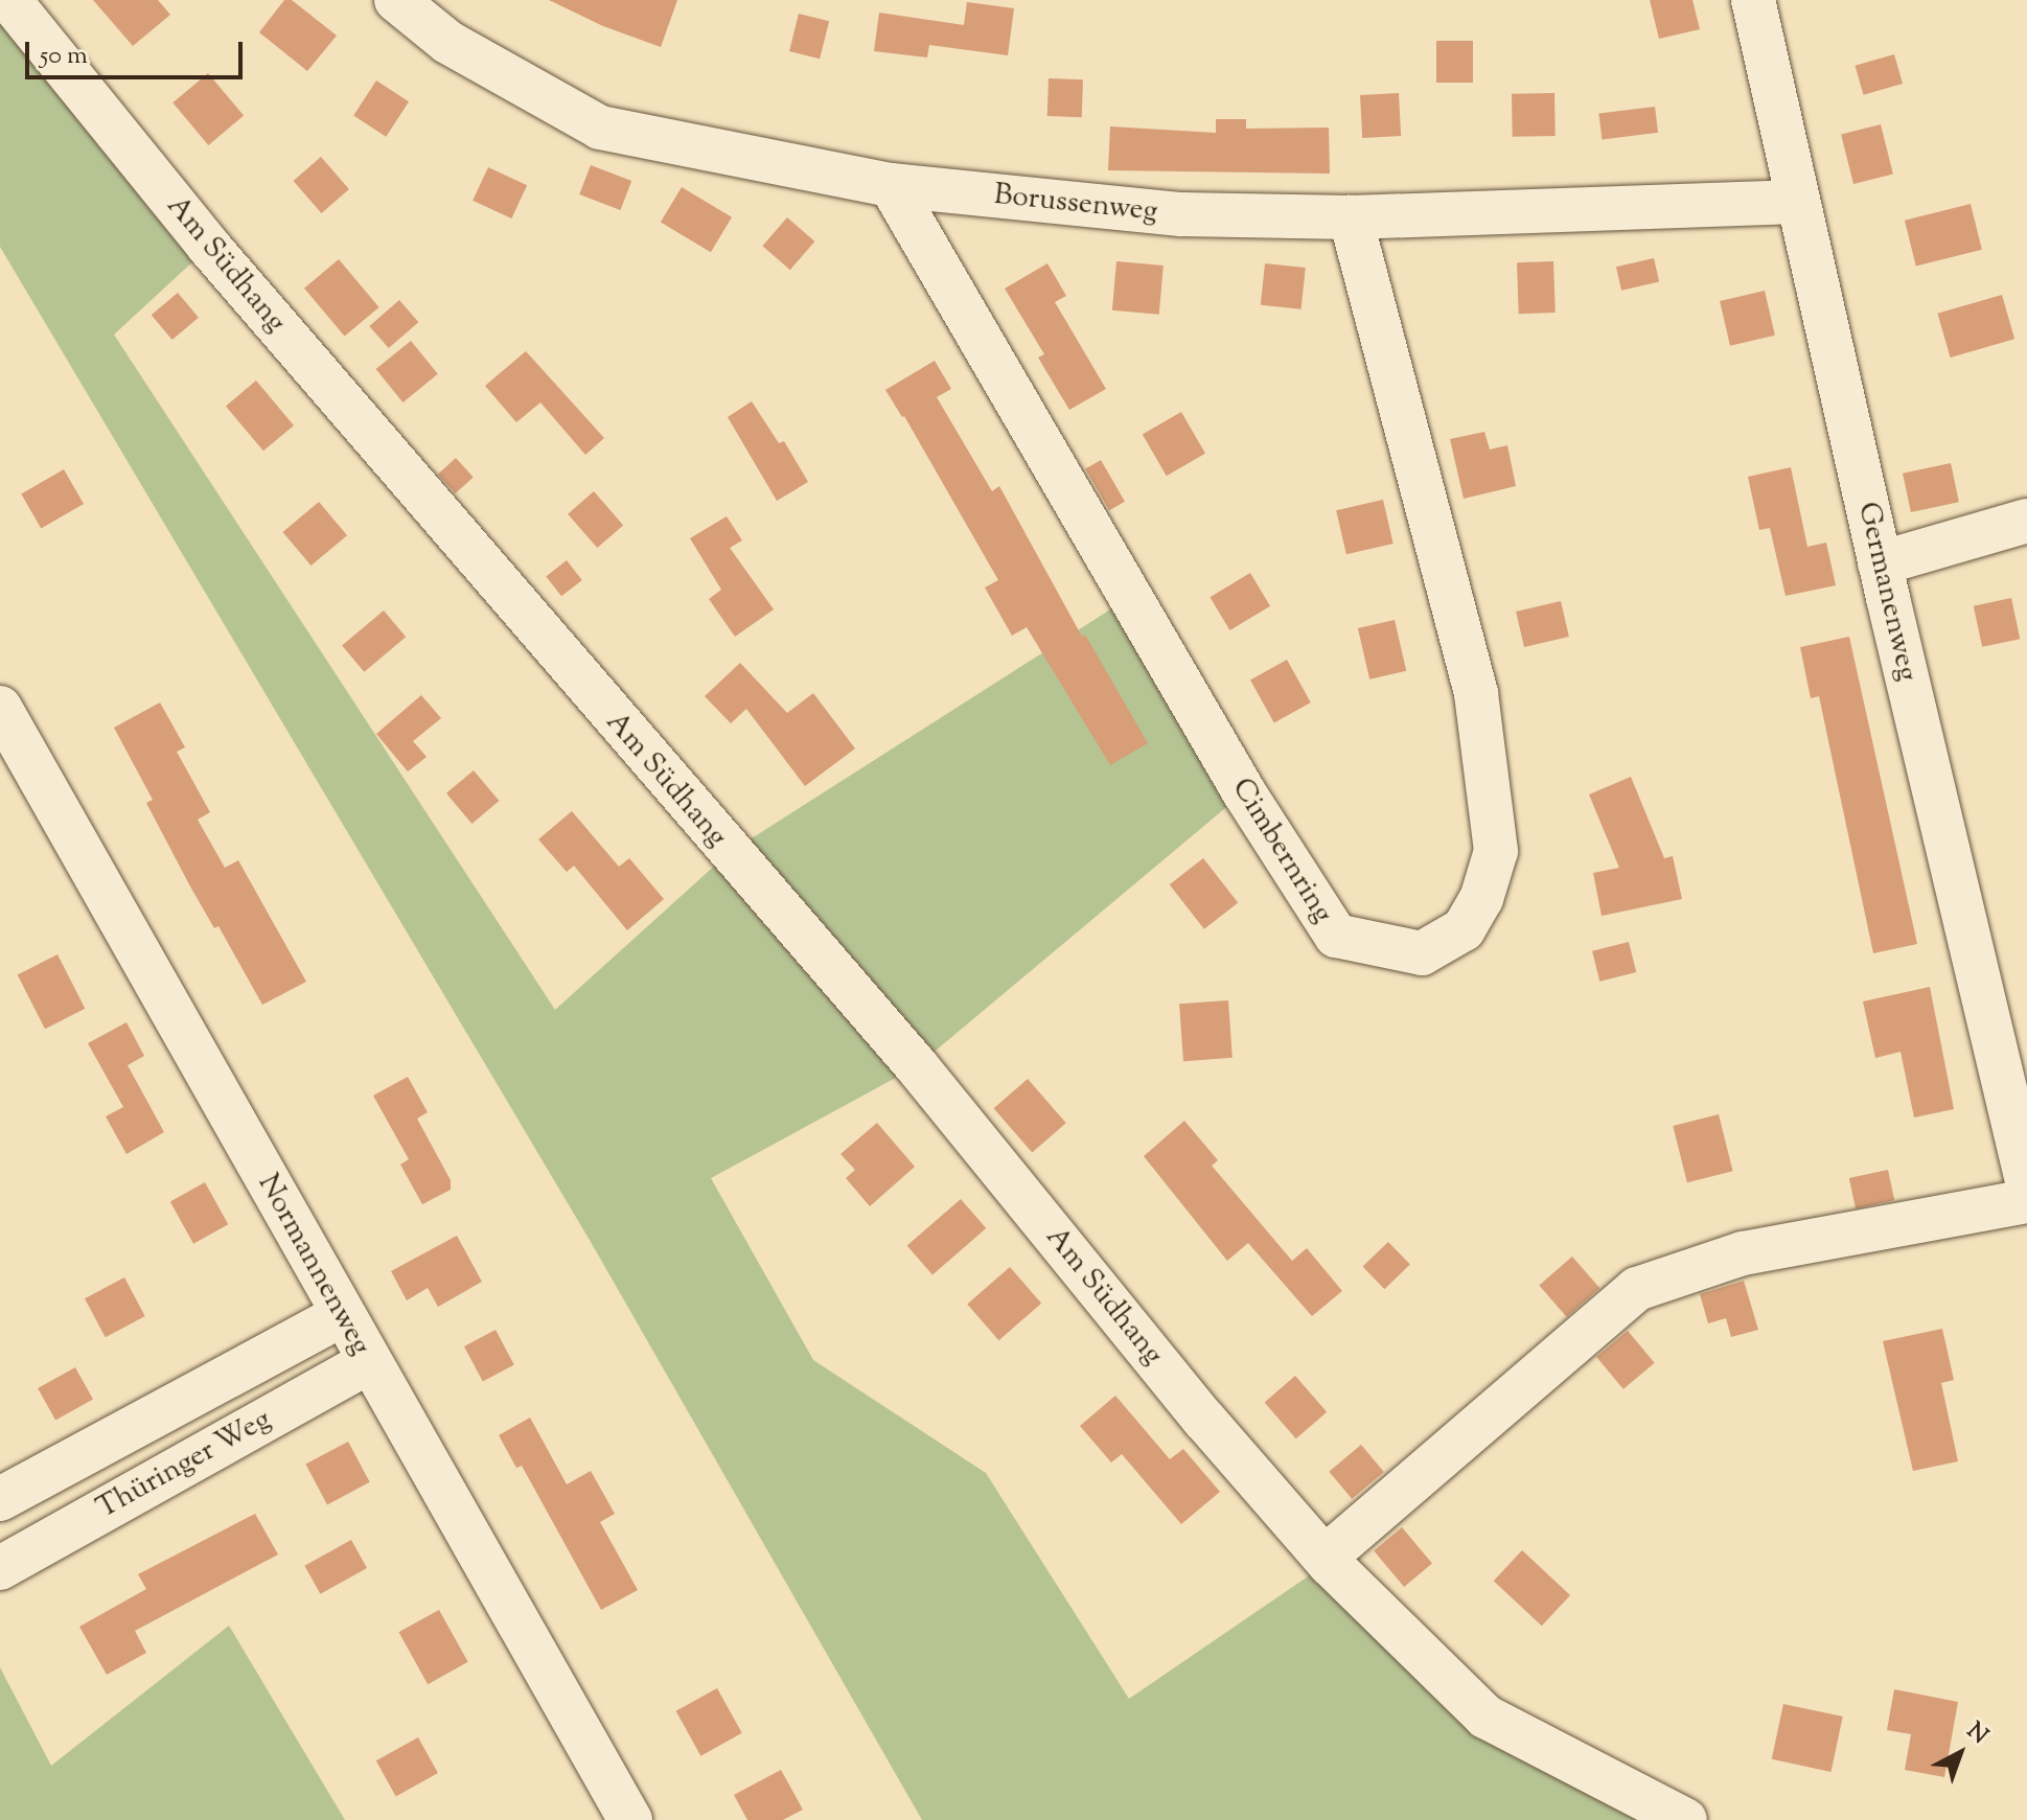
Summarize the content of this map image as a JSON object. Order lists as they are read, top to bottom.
{
  "streets": {
    "street": [
      "Borussenweg",
      "Am Südhang",
      "Germanenweg",
      "Cimbernring",
      "Normannenweg",
      "Thüringer Weg"
    ]
  },
  "crossings": [
    ["Borussenweg", "Germanenweg"],
    ["Borussenweg", "Cimbernring"],
    ["Normannenweg", "Thüringer Weg"]
  ],
  "scale_bar": "50 m",
  "north": "top right"
}
